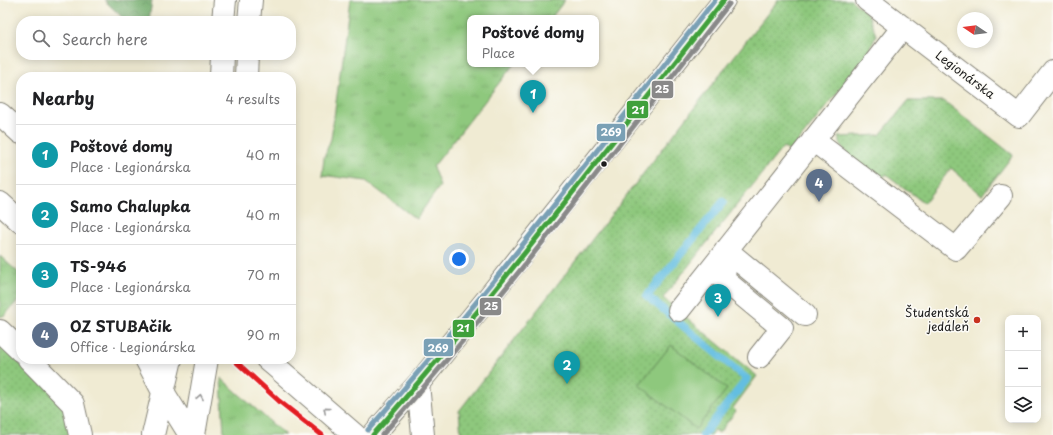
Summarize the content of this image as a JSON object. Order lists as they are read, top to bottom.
{
  "streets": {
    "street": ["Legionárska"]
  },
  "places": ["Študentská jedáleň"],
  "lines": [
    "transit line 21",
    "transit line 269",
    "transit line 25",
    "transit line 3"
  ],
  "north": "left",
  "page": {
    "popup": ["Poštové domy", "Place"],
    "search": "Search here",
    "heading": ["Nearby", "4 results"],
    "pins": [
      "1",
      "4",
      "3",
      "2"
    ],
    "list": [
      {
        "mark": "1",
        "name": "Poštové domy",
        "note": "Place · Legionárska",
        "value": "40 m"
      },
      {
        "mark": "2",
        "name": "Samo Chalupka",
        "note": "Place · Legionárska",
        "value": "40 m"
      },
      {
        "mark": "3",
        "name": "TS-946",
        "note": "Place · Legionárska",
        "value": "70 m"
      },
      {
        "mark": "4",
        "name": "OZ STUBAčik",
        "note": "Office · Legionárska",
        "value": "90 m"
      }
    ],
    "map_buttons": ["+", "−"]
  }
}
